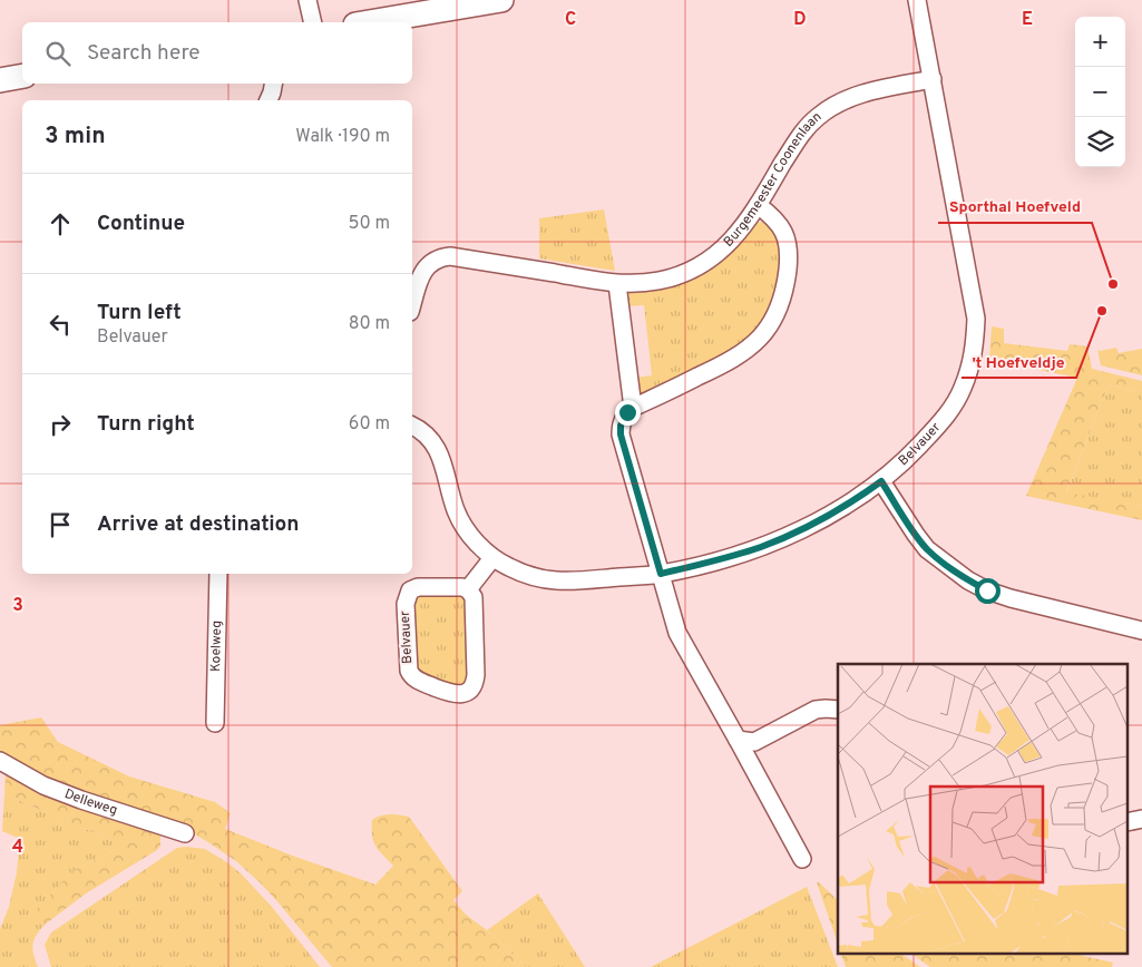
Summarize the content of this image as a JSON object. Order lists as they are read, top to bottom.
{
  "streets": {
    "street": [
      "Burgemeester Coonenlaan",
      "Belvauer",
      "Koelweg",
      "Delleweg"
    ]
  },
  "crossings": [
    ["Burgemeester Coonenlaan", "Belvauer"]
  ],
  "places": ["Sporthal Hoefveld", "'t Hoefveldje"],
  "page": {
    "map_buttons": ["+", "−"],
    "search": "Search here",
    "heading": ["3 min", "Walk · 190 m"],
    "list": [
      ["Continue", "50 m"],
      ["Turn left", "Belvauer", "80 m"],
      ["Turn right", "60 m"],
      "Arrive at destination"
    ]
  },
  "grid": {
    "columns": ["C", "D", "E"],
    "rows": ["3", "4"]
  }
}
